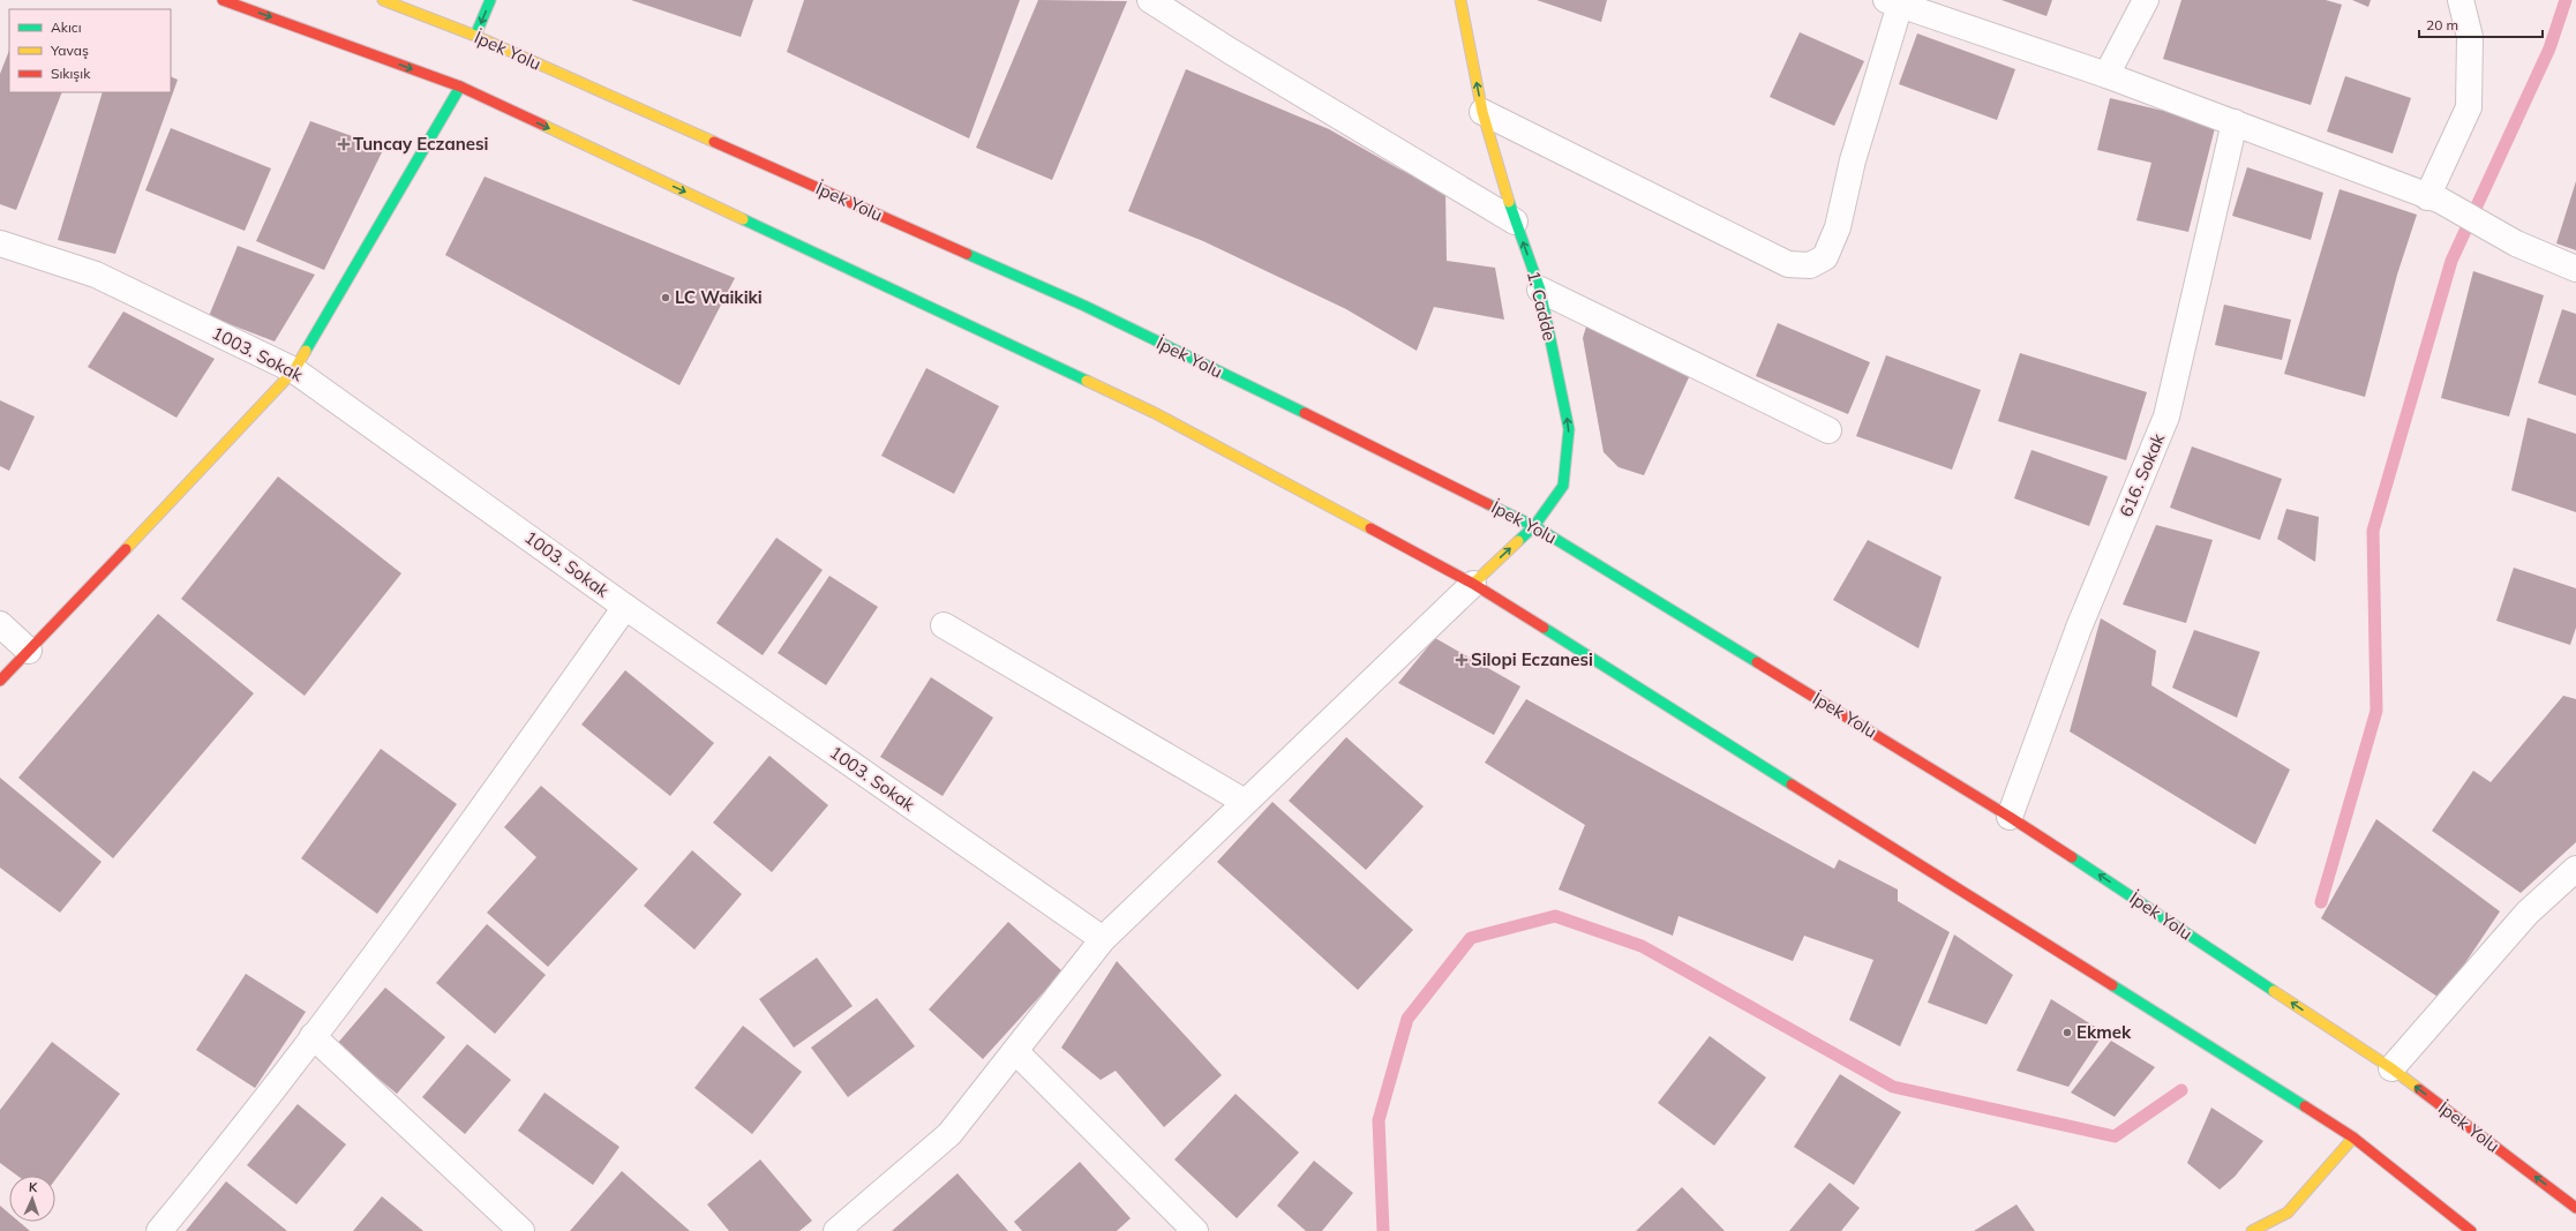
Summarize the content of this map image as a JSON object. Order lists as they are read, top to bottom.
{
  "streets": {
    "main road": ["İpek Yolu", "1. Cadde"],
    "street": ["1003. Sokak", "616. Sokak"]
  },
  "crossings": [
    ["İpek Yolu", "1. Cadde"],
    ["İpek Yolu", "616. Sokak"]
  ],
  "one_way": ["1. Cadde"],
  "places": {
    "health": ["Tuncay Eczanesi", "Silopi Eczanesi"],
    "other": ["LC Waikiki", "Ekmek"]
  },
  "legend": ["Akıcı", "Yavaş", "Sıkışık"],
  "scale_bar": "20 m",
  "north": "top"
}
